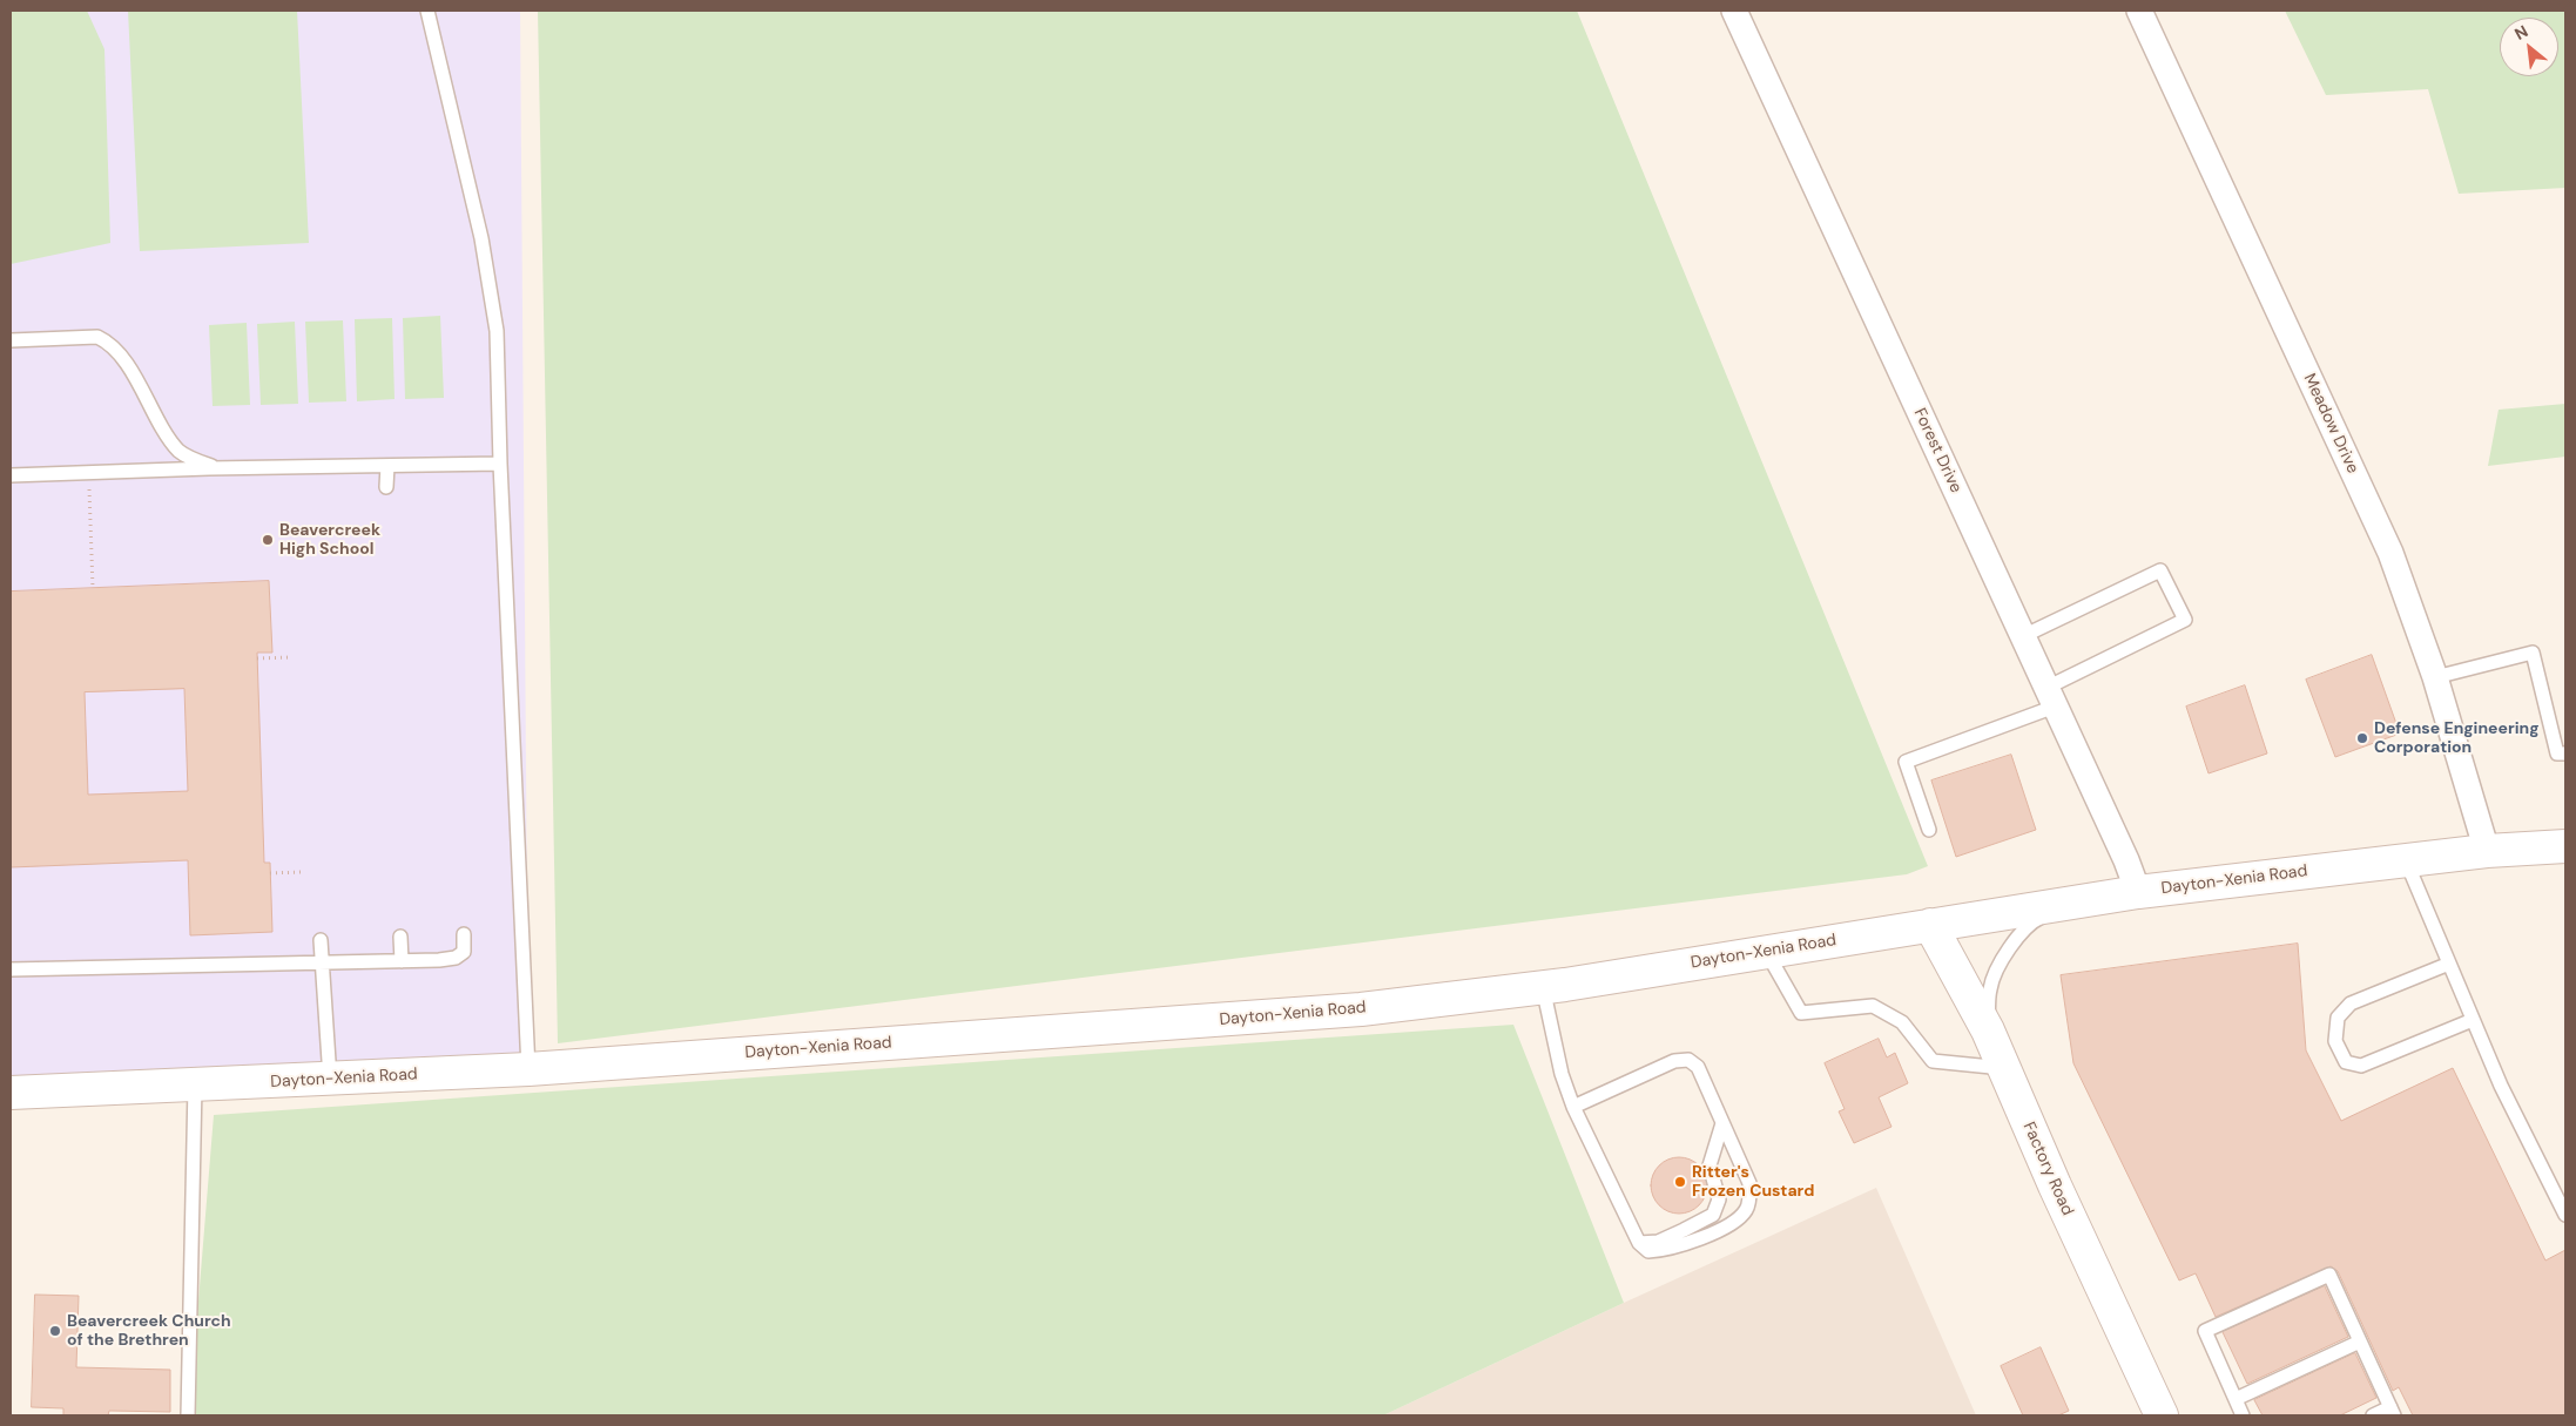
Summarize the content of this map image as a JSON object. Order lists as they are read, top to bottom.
{
  "streets": {
    "main road": ["Dayton-Xenia Road", "Factory Road"],
    "street": ["Meadow Drive", "Forest Drive"]
  },
  "crossings": [
    ["Meadow Drive", "Dayton-Xenia Road"],
    ["Forest Drive", "Dayton-Xenia Road"],
    ["Dayton-Xenia Road", "Factory Road"]
  ],
  "places": [
    "Beavercreek High School",
    "Defense Engineering Corporation",
    "Ritter's Frozen Custard",
    "Beavercreek Church of the Brethren"
  ],
  "north": "top left"
}
